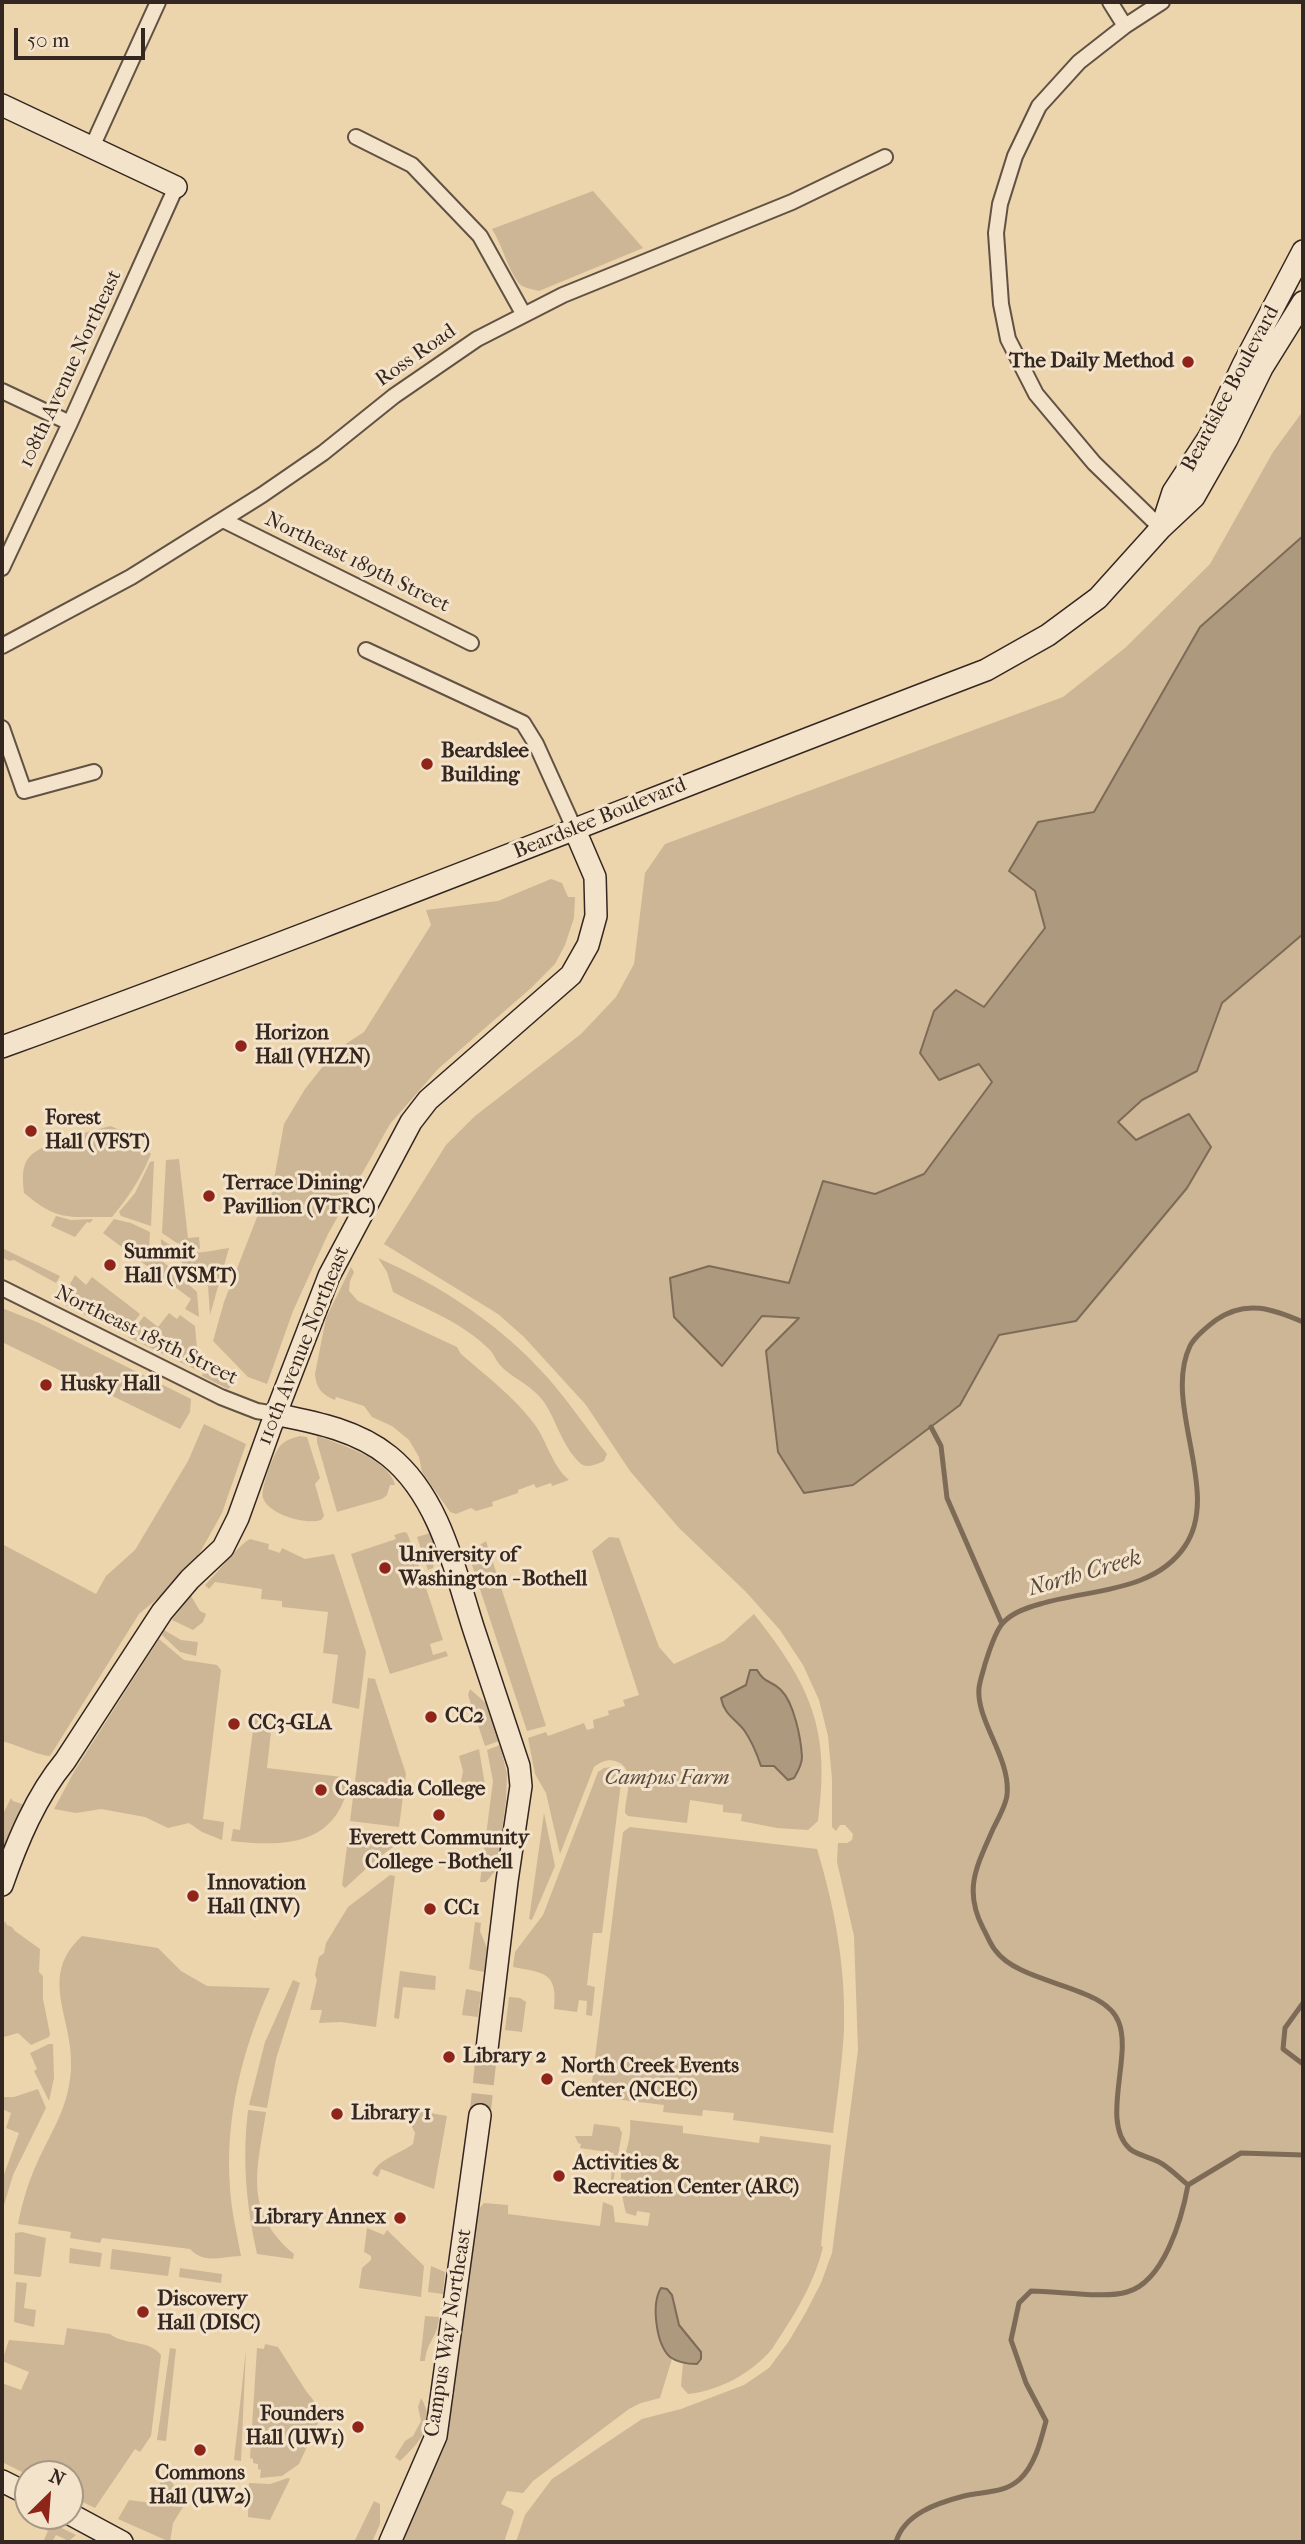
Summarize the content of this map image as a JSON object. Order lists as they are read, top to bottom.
{
  "streets": {
    "street": [
      "Ross Road",
      "108th Avenue Northeast",
      "Beardslee Boulevard",
      "Northeast 189th Street",
      "Northeast 185th Street",
      "110th Avenue Northeast",
      "Campus Way Northeast"
    ]
  },
  "crossings": [
    ["Ross Road", "Northeast 189th Street"],
    ["Beardslee Boulevard", "110th Avenue Northeast"],
    ["Northeast 185th Street", "110th Avenue Northeast"]
  ],
  "water": ["North Creek"],
  "parks": ["Campus Farm"],
  "places": [
    "The Daily Method",
    "Beardslee Building",
    "Horizon Hall (VHZN)",
    "Forest Hall (VFST)",
    "Terrace Dining Pavillion (VTRC)",
    "Summit Hall (VSMT)",
    "Husky Hall",
    "University of Washington - Bothell",
    "CC2",
    "CC3-GLA",
    "Cascadia College",
    "Everett Community College - Bothell",
    "Innovation Hall (INV)",
    "CC1",
    "Library 2",
    "North Creek Events Center (NCEC)",
    "Library 1",
    "Activities & Recreation Center (ARC)",
    "Library Annex",
    "Discovery Hall (DISC)",
    "Founders Hall (UW1)",
    "Commons Hall (UW2)"
  ],
  "scale_bar": "50 m",
  "north": "top right"
}
